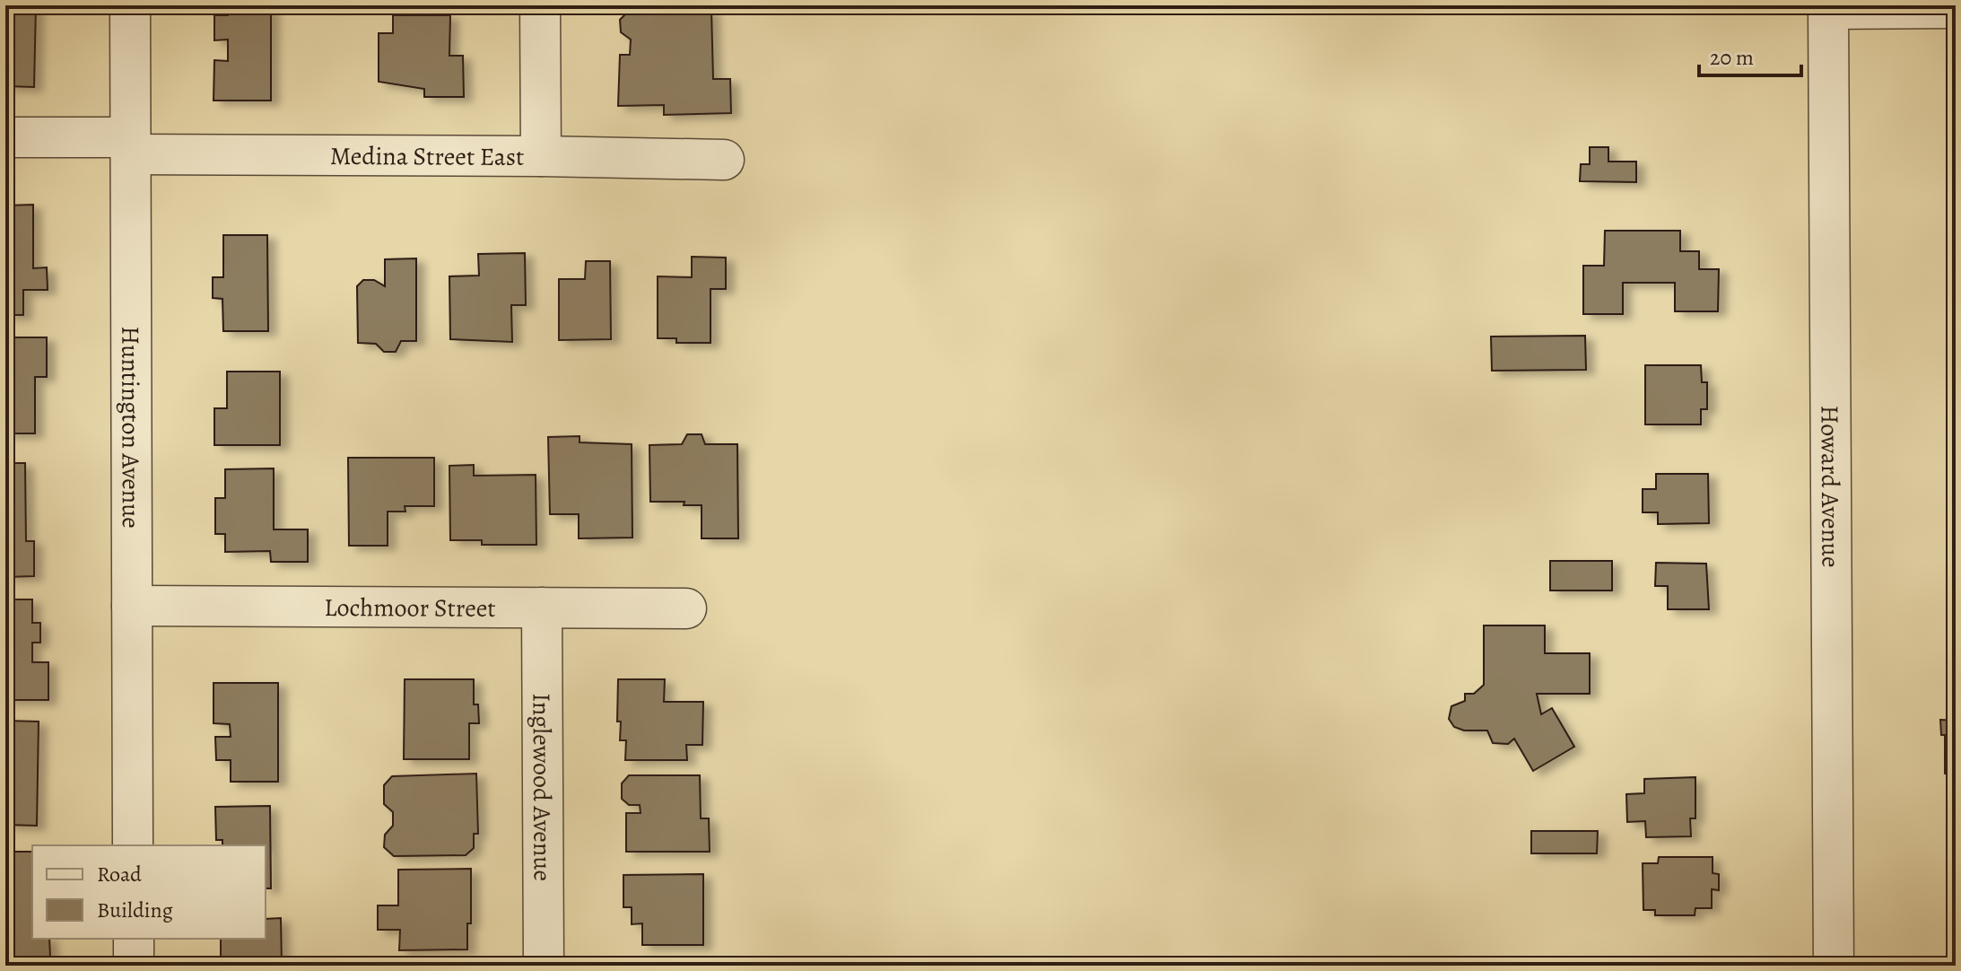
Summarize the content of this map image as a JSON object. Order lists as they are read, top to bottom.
{
  "streets": {
    "street": [
      "Medina Street East",
      "Huntington Avenue",
      "Howard Avenue",
      "Lochmoor Street",
      "Inglewood Avenue"
    ]
  },
  "crossings": [
    ["Medina Street East", "Huntington Avenue"],
    ["Huntington Avenue", "Lochmoor Street"],
    ["Lochmoor Street", "Inglewood Avenue"]
  ],
  "legend": ["Road", "Building"],
  "scale_bar": "20 m"
}
